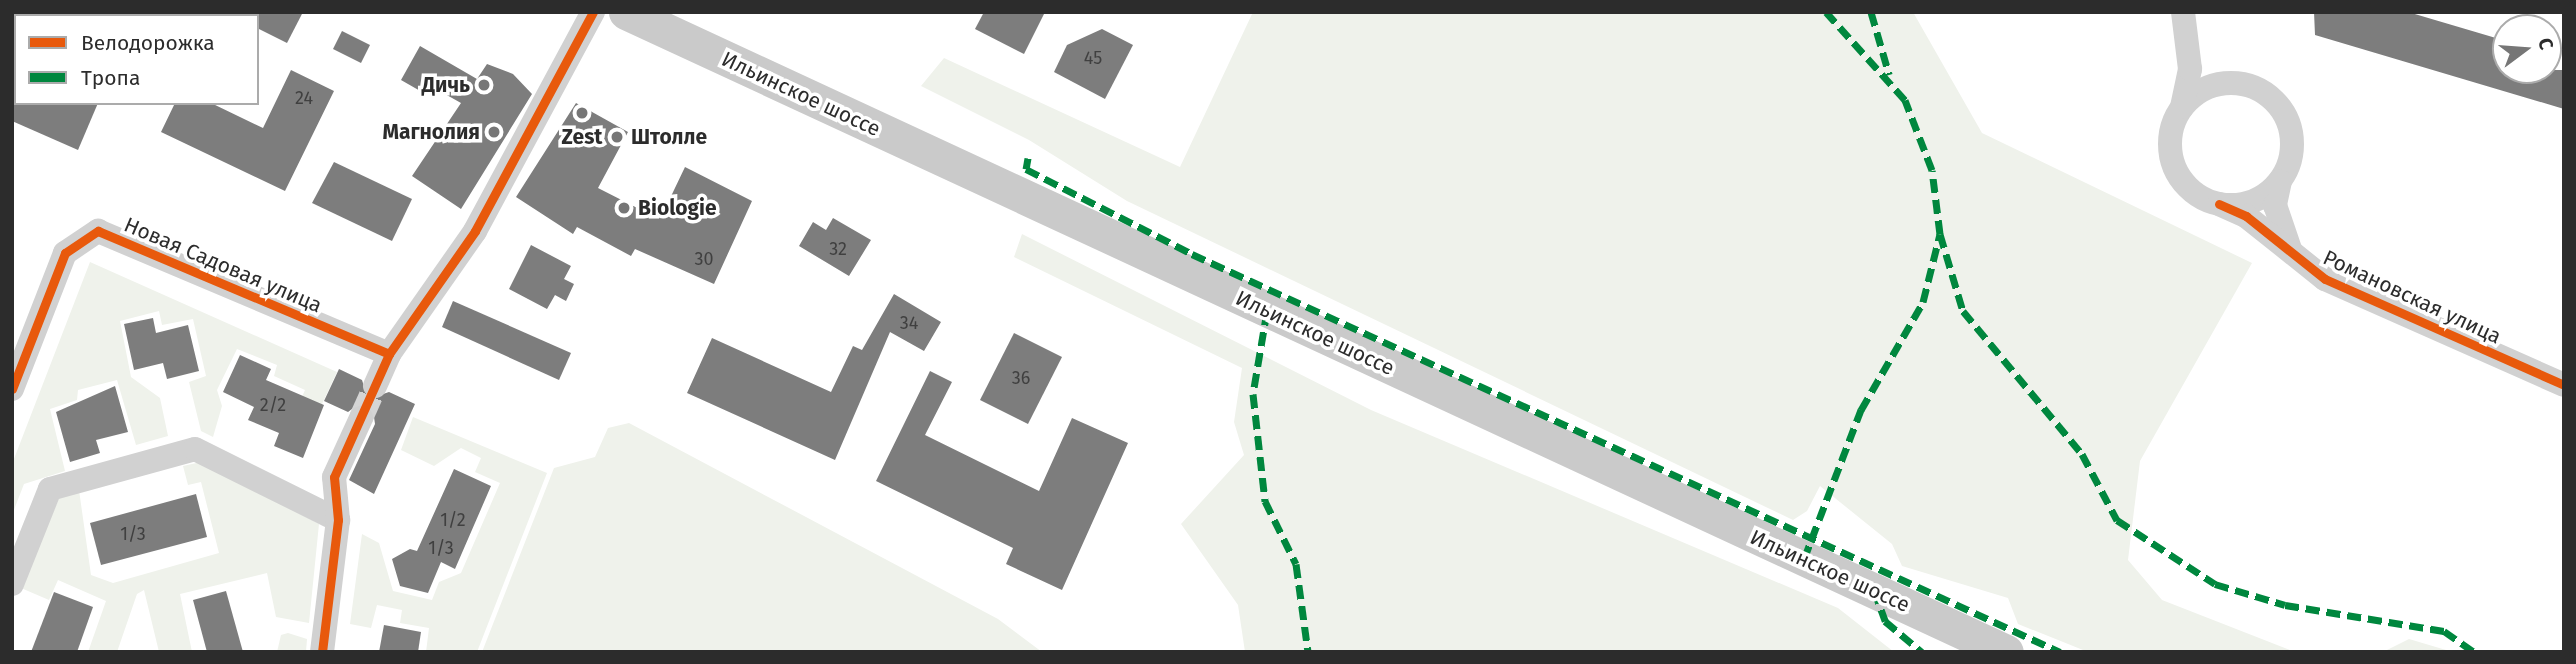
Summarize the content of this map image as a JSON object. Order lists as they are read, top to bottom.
{
  "streets": {
    "main road": ["Ильинское шоссе"],
    "street": ["Новая Садовая улица", "Романовская улица"]
  },
  "places": [
    "Дичь",
    "Zest",
    "Магнолия",
    "Штолле",
    "Biologie"
  ],
  "house_numbers": [
    "45",
    "24",
    "32",
    "30",
    "34",
    "36",
    "2/2",
    "1/2",
    "1/3",
    "1/3"
  ],
  "legend": ["Велодорожка", "Тропа"],
  "north": "right"
}
